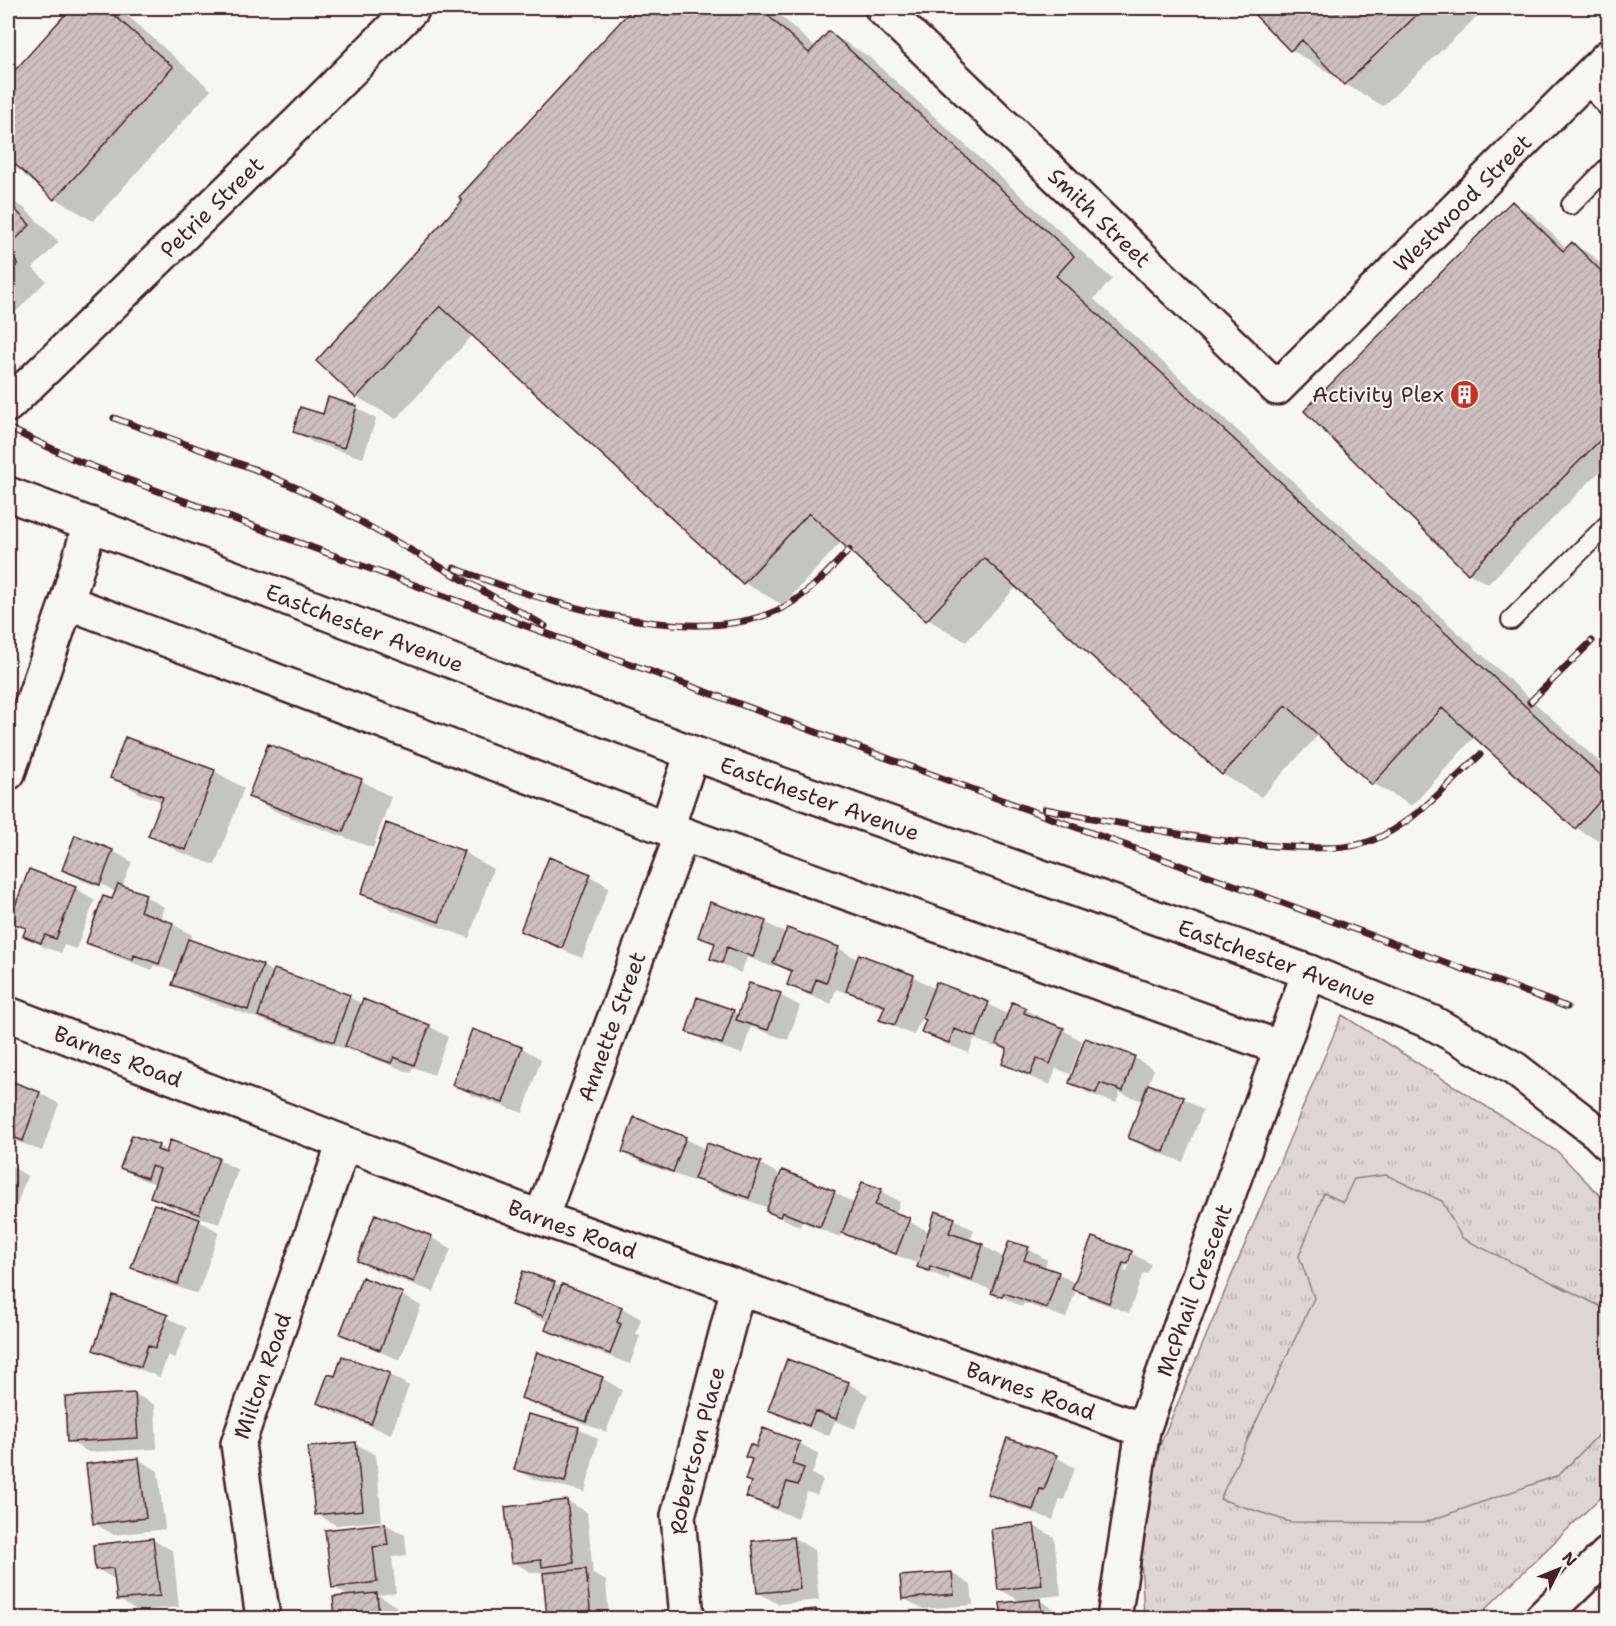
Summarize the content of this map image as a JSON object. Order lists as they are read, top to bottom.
{
  "streets": {
    "street": [
      "Westwood Street",
      "Petrie Street",
      "Smith Street",
      "Eastchester Avenue",
      "Annette Street",
      "Barnes Road",
      "McPhail Crescent",
      "Milton Road",
      "Robertson Place"
    ]
  },
  "crossings": [
    ["Westwood Street", "Smith Street"],
    ["Eastchester Avenue", "Annette Street"],
    ["Eastchester Avenue", "McPhail Crescent"],
    ["Annette Street", "Barnes Road"],
    ["Barnes Road", "McPhail Crescent"],
    ["Barnes Road", "Milton Road"],
    ["Barnes Road", "Robertson Place"]
  ],
  "places": {
    "building": ["Activity Plex"]
  },
  "north": "top right"
}
